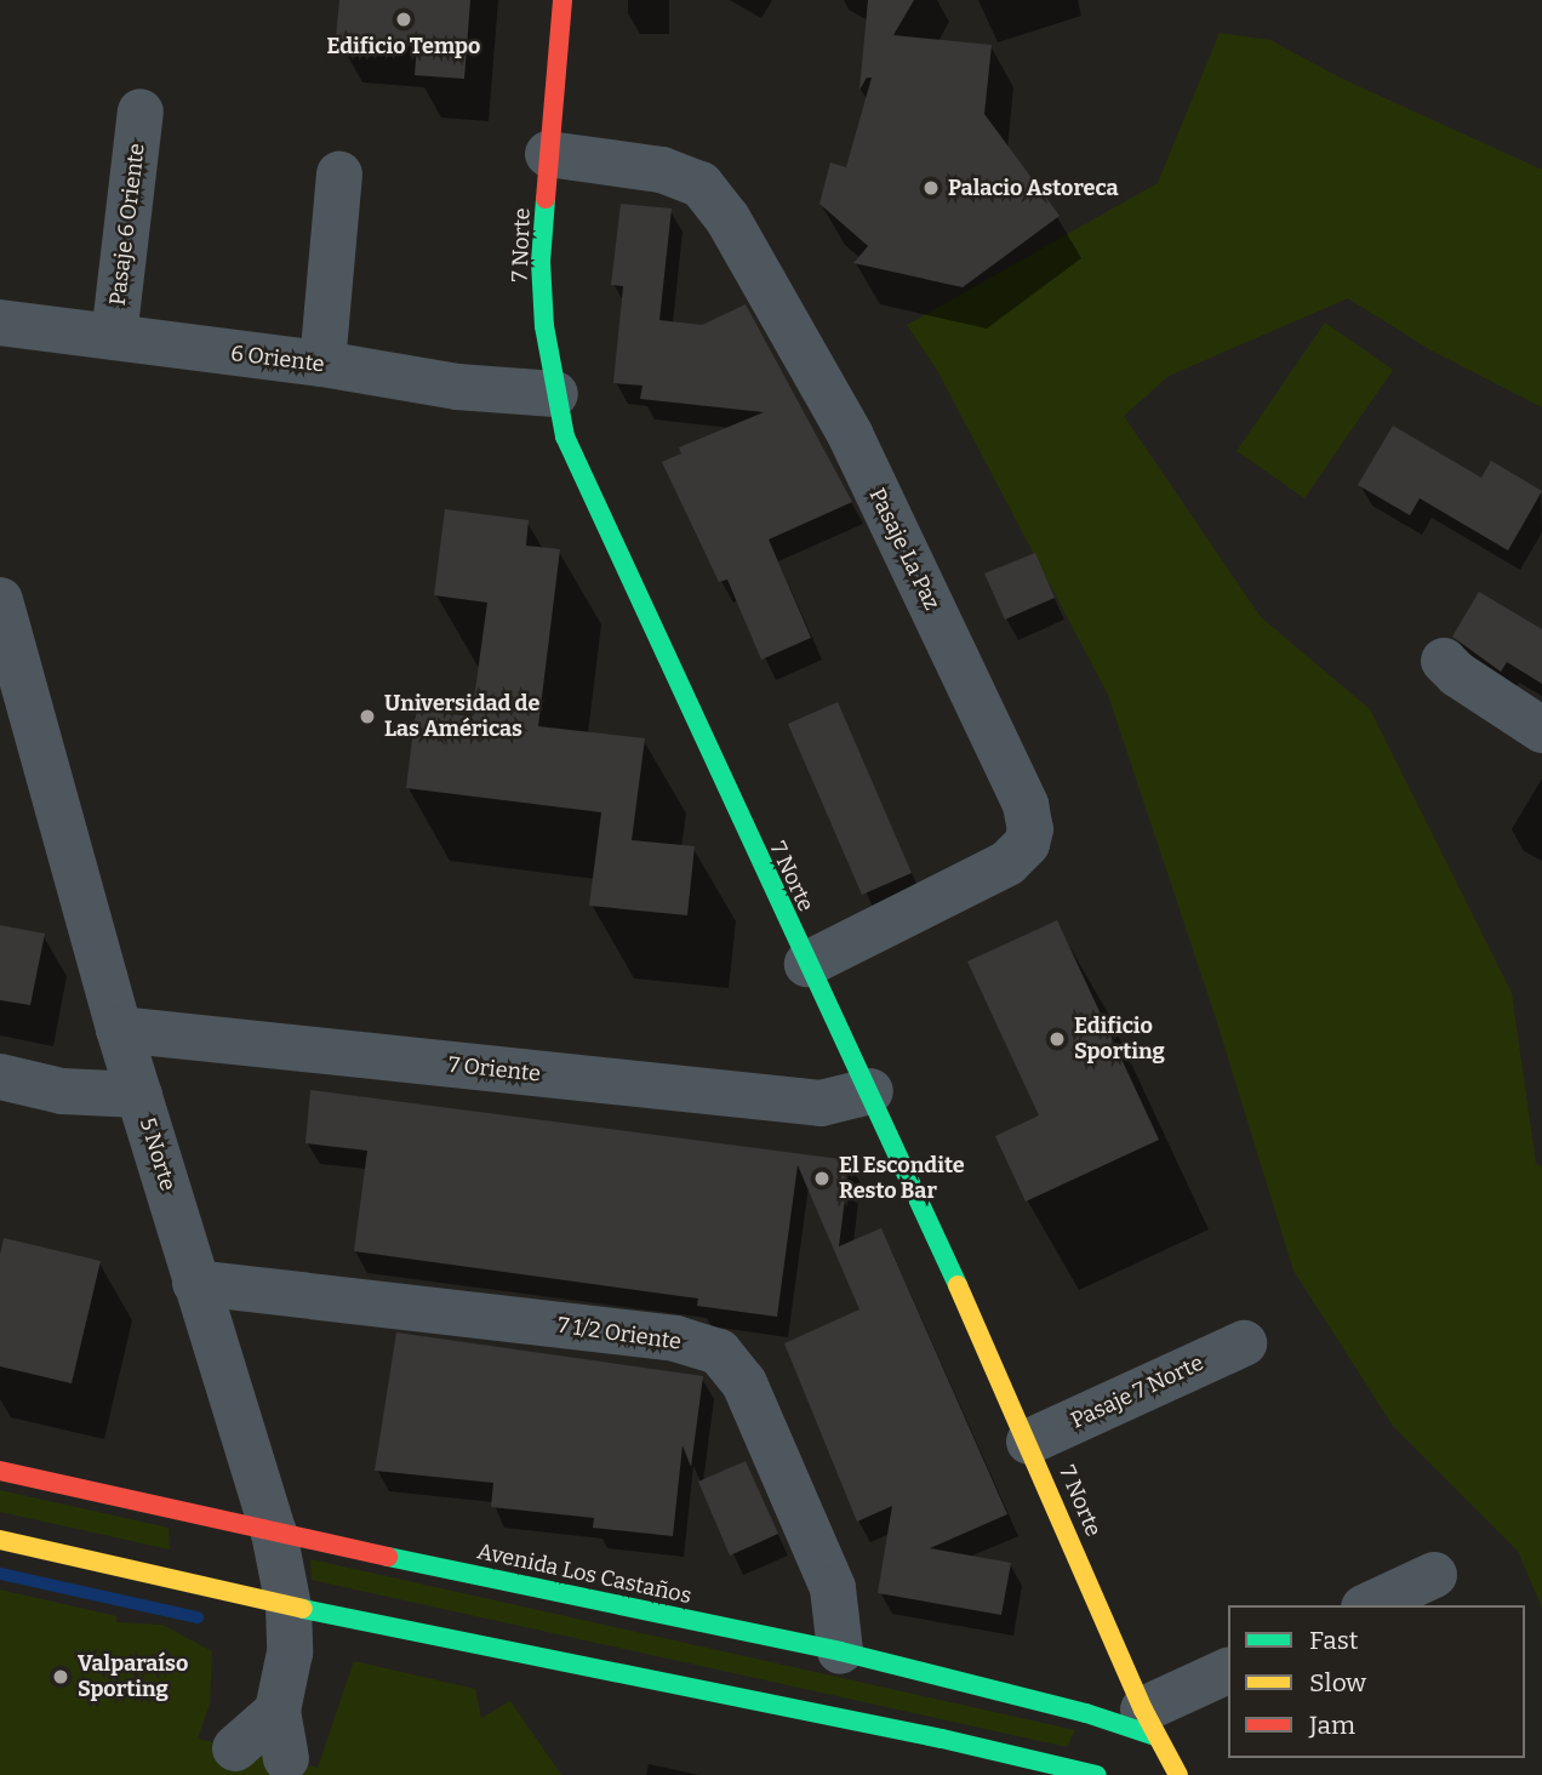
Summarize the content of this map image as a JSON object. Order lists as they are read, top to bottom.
{
  "streets": {
    "main road": ["7 Norte", "Avenida Los Castaños"],
    "street": [
      "Pasaje 6 Oriente",
      "6 Oriente",
      "Pasaje La Paz",
      "7 Oriente",
      "5 Norte",
      "7 1/2 Oriente",
      "Pasaje 7 Norte"
    ]
  },
  "crossings": [
    ["Pasaje 6 Oriente", "6 Oriente"],
    ["7 Norte", "6 Oriente"],
    ["7 Norte", "Pasaje La Paz"],
    ["7 Norte", "7 Oriente"],
    ["7 Norte", "Pasaje 7 Norte"],
    ["7 Norte", "Avenida Los Castaños"],
    ["7 Oriente", "5 Norte"],
    ["5 Norte", "7 1/2 Oriente"],
    ["5 Norte", "Avenida Los Castaños"],
    ["7 1/2 Oriente", "Avenida Los Castaños"]
  ],
  "places": [
    "Edificio Tempo",
    "Palacio Astoreca",
    "Universidad de Las Américas",
    "Edificio Sporting",
    "El Escondite Resto Bar",
    "Valparaíso Sporting"
  ],
  "legend": ["Fast", "Slow", "Jam"]
}
